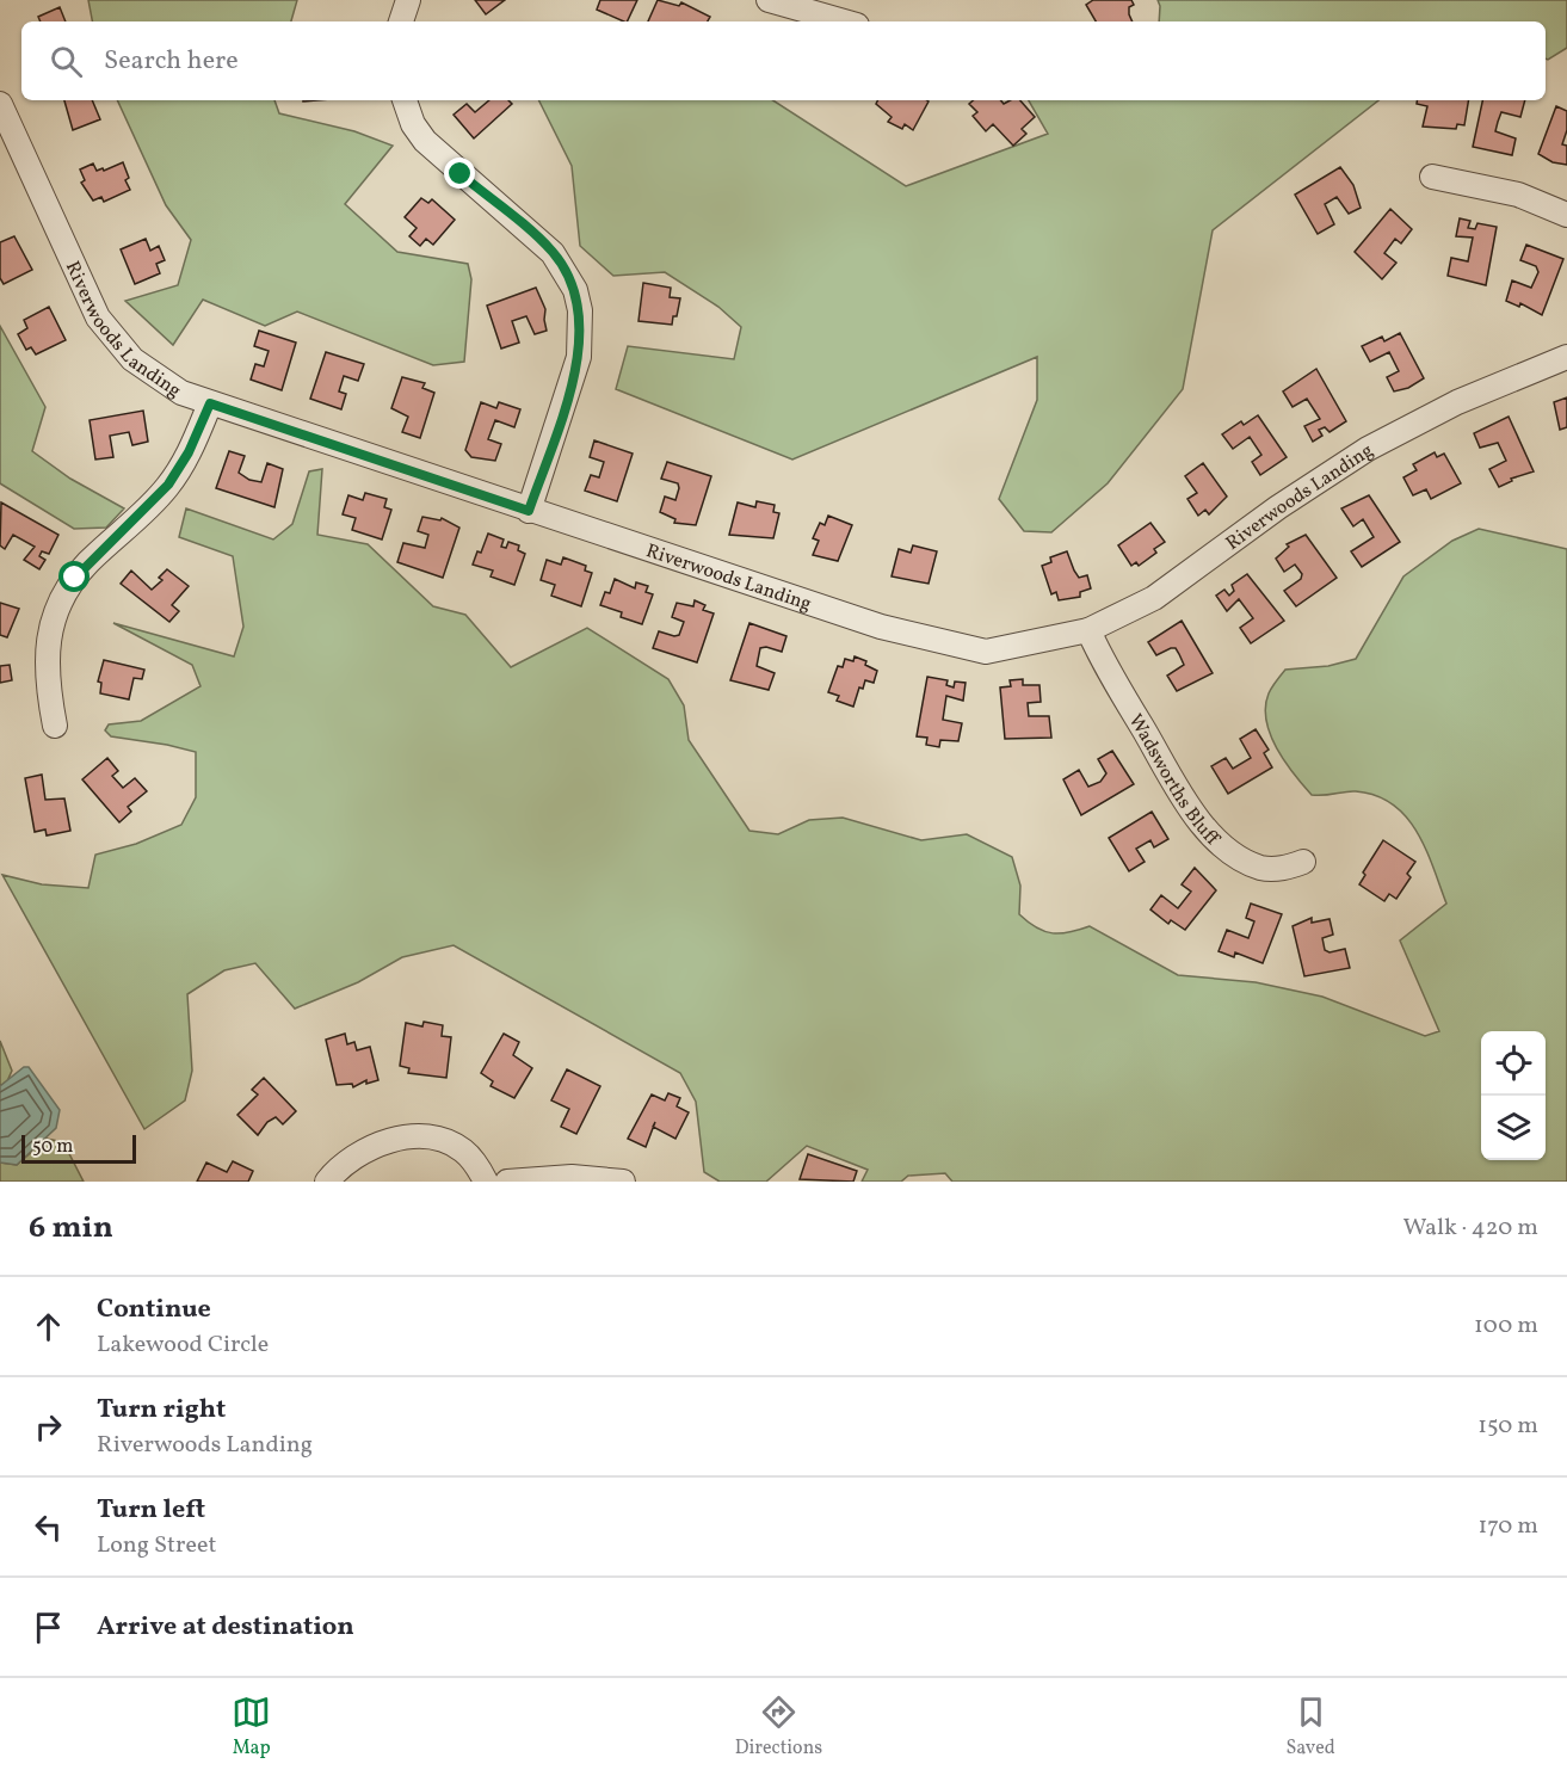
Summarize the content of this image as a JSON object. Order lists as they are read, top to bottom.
{
  "streets": {
    "street": ["Riverwoods Landing", "Wadsworths Bluff"]
  },
  "crossings": [
    ["Riverwoods Landing", "Wadsworths Bluff"]
  ],
  "scale_bar": "50 m",
  "page": {
    "search": "Search here",
    "scale": "50 m",
    "heading": ["6 min", "Walk · 420 m"],
    "list": [
      ["Continue", "Lakewood Circle", "100 m"],
      ["Turn right", "Riverwoods Landing", "150 m"],
      ["Turn left", "Long Street", "170 m"],
      "Arrive at destination"
    ],
    "nav": ["Map", "Directions", "Saved"]
  }
}
